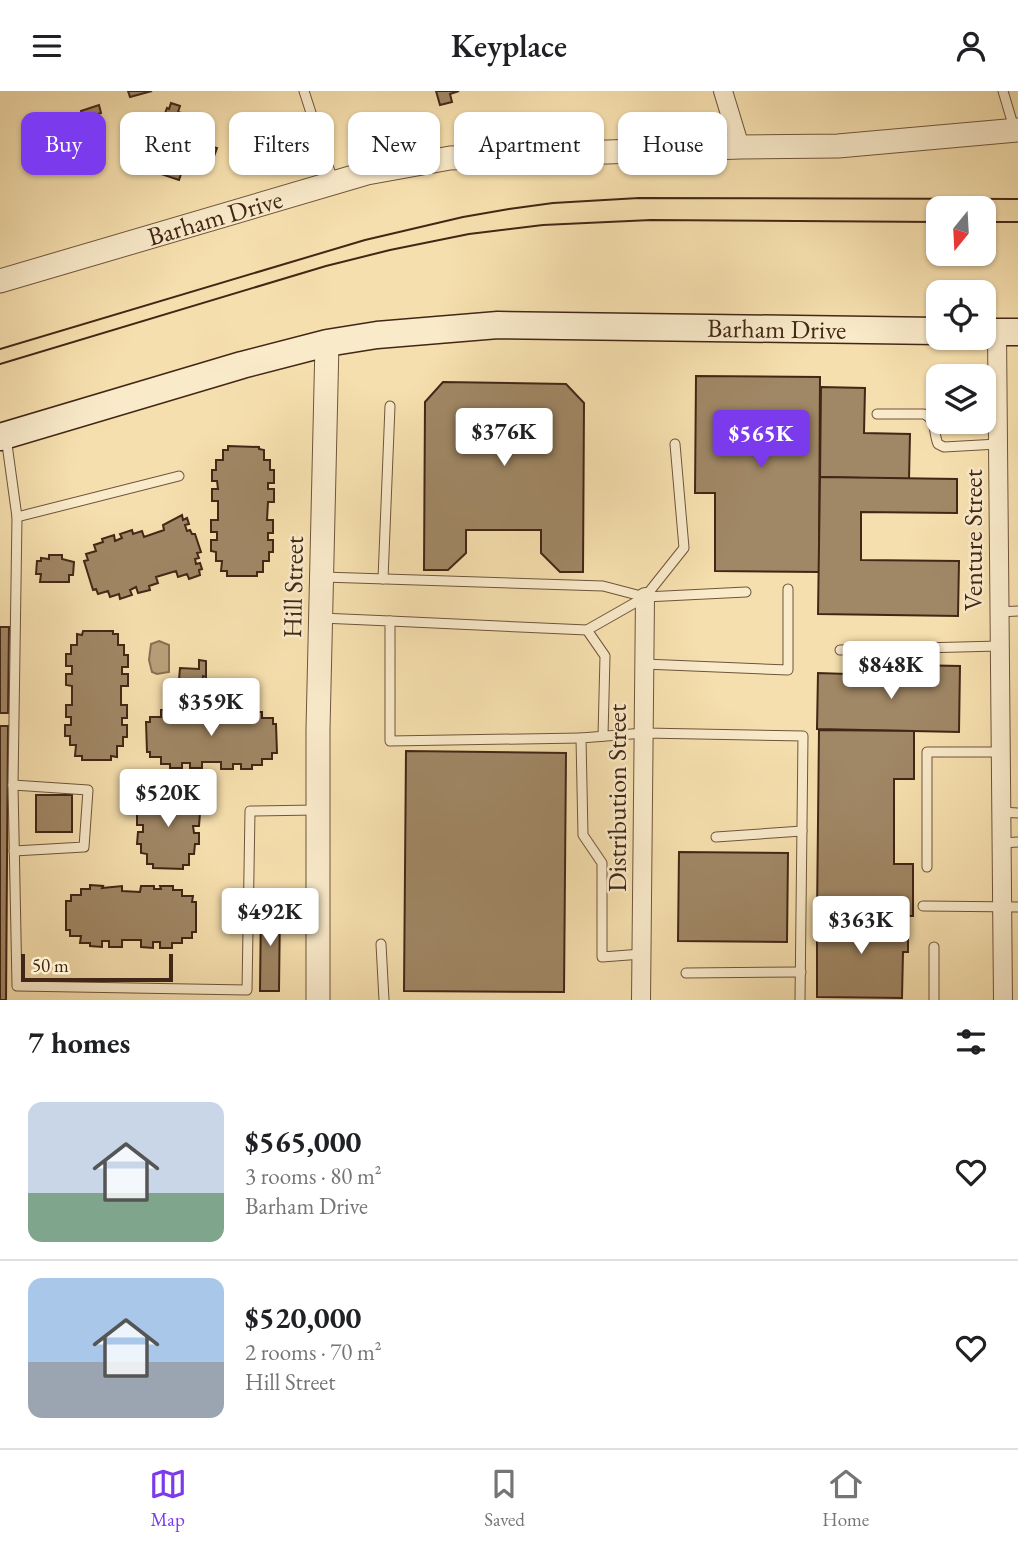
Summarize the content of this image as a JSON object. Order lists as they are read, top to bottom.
{
  "streets": {
    "main road": ["Barham Drive"],
    "street": ["Venture Street", "Hill Street", "Distribution Street"]
  },
  "crossings": [
    ["Barham Drive", "Hill Street"]
  ],
  "scale_bar": "50 m",
  "north": "bottom",
  "page": {
    "header": "Keyplace",
    "chip": [
      "Buy",
      "Rent",
      "Filters",
      "New",
      "Apartment",
      "House"
    ],
    "price": [
      "$376K",
      "$565K",
      "$848K",
      "$359K",
      "$520K",
      "$492K",
      "$363K"
    ],
    "scale": "50 m",
    "heading": "7 homes",
    "list": [
      {
        "name": "$565,000",
        "note": "3 rooms · 80 m² · Barham Drive"
      },
      {
        "name": "$520,000",
        "note": "2 rooms · 70 m² · Hill Street"
      }
    ],
    "tabs": ["Map", "Saved", "Home"]
  }
}
